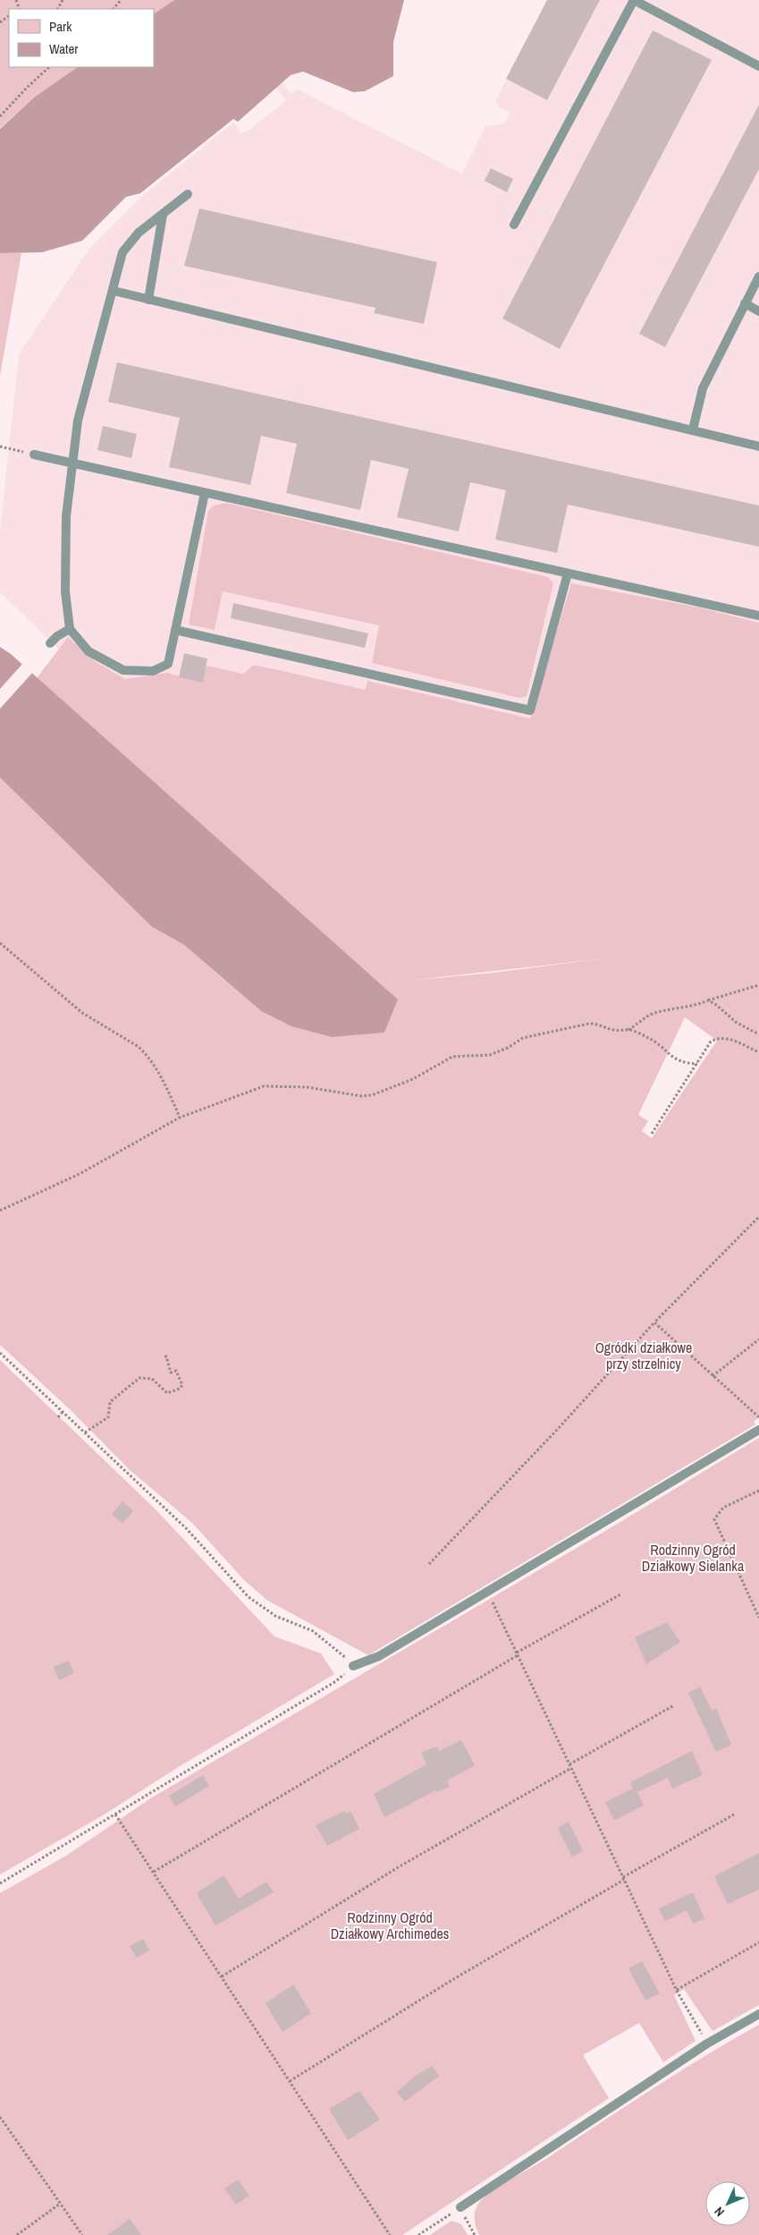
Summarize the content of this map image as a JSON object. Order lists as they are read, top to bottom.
{
  "parks": ["Ogródki działkowe przy strzelnicy", "Rodzinny Ogród Działkowy Sielanka", "Rodzinny Ogród Działkowy Archimedes"],
  "legend": ["Park", "Water"],
  "north": "bottom left"
}
